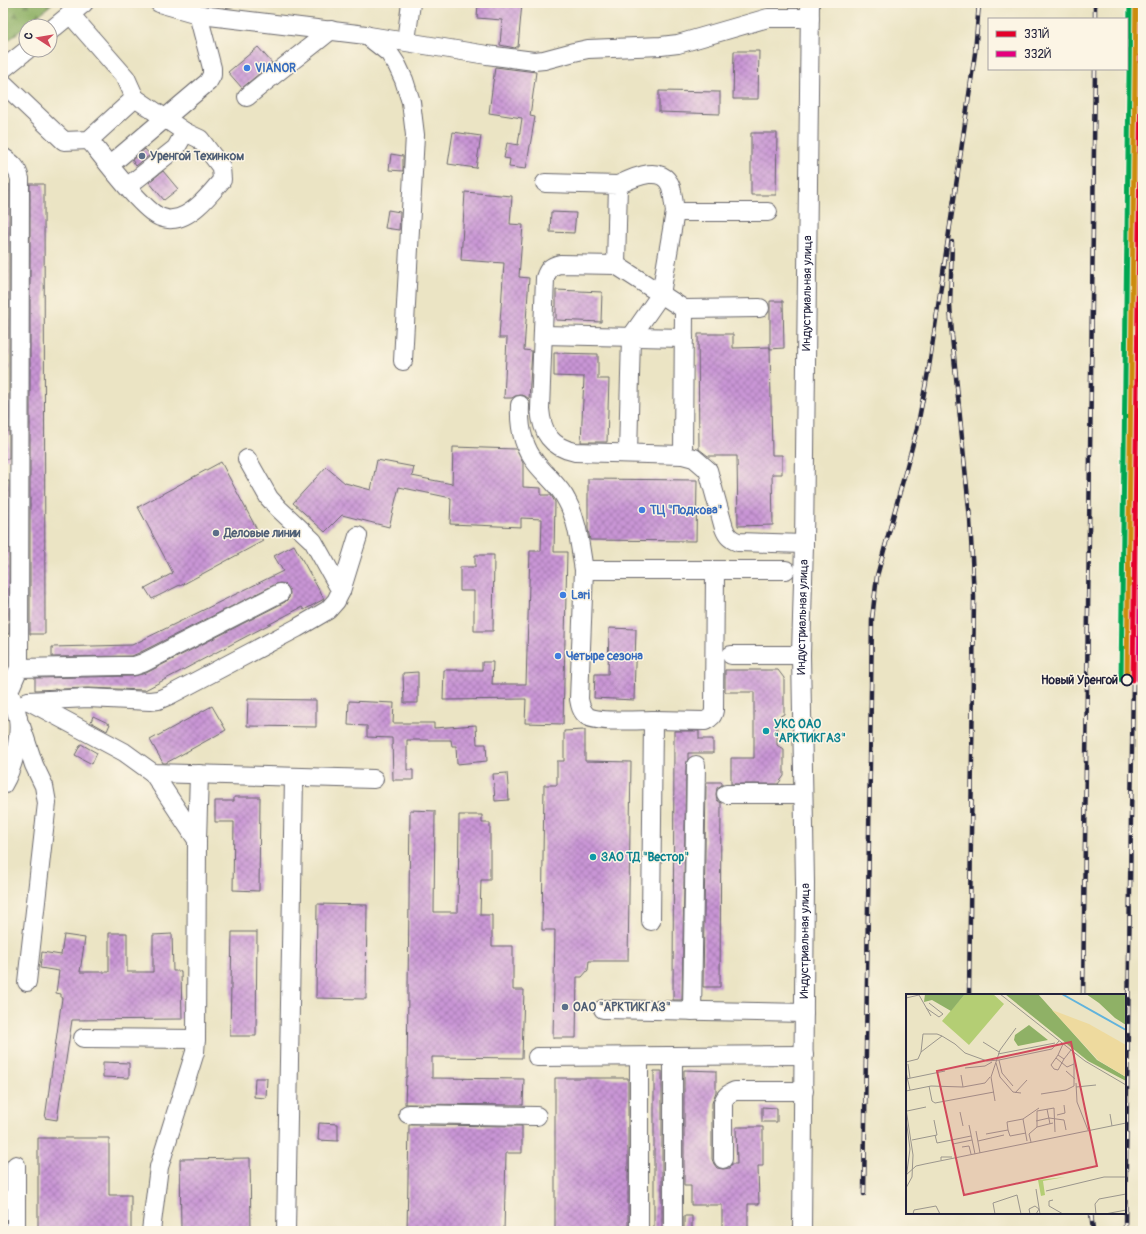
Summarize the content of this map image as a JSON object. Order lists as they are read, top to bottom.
{
  "streets": {
    "street": ["Индустриальная улица"]
  },
  "places": [
    "VIANOR",
    "Уренгой Техинком",
    "ТЦ \"Подкова\"",
    "Деловые линии",
    "Lari",
    "Четыре сезона",
    "Новый Уренгой",
    "УКС ОАО \"АРКТИКГАЗ\"",
    "ЗАО ТД \"Вестор\"",
    "ОАО \"АРКТИКГАЗ\""
  ],
  "lines": ["transit line 331Й", "transit line 332Й"],
  "legend": ["331Й", "332Й"],
  "north": "left"
}
